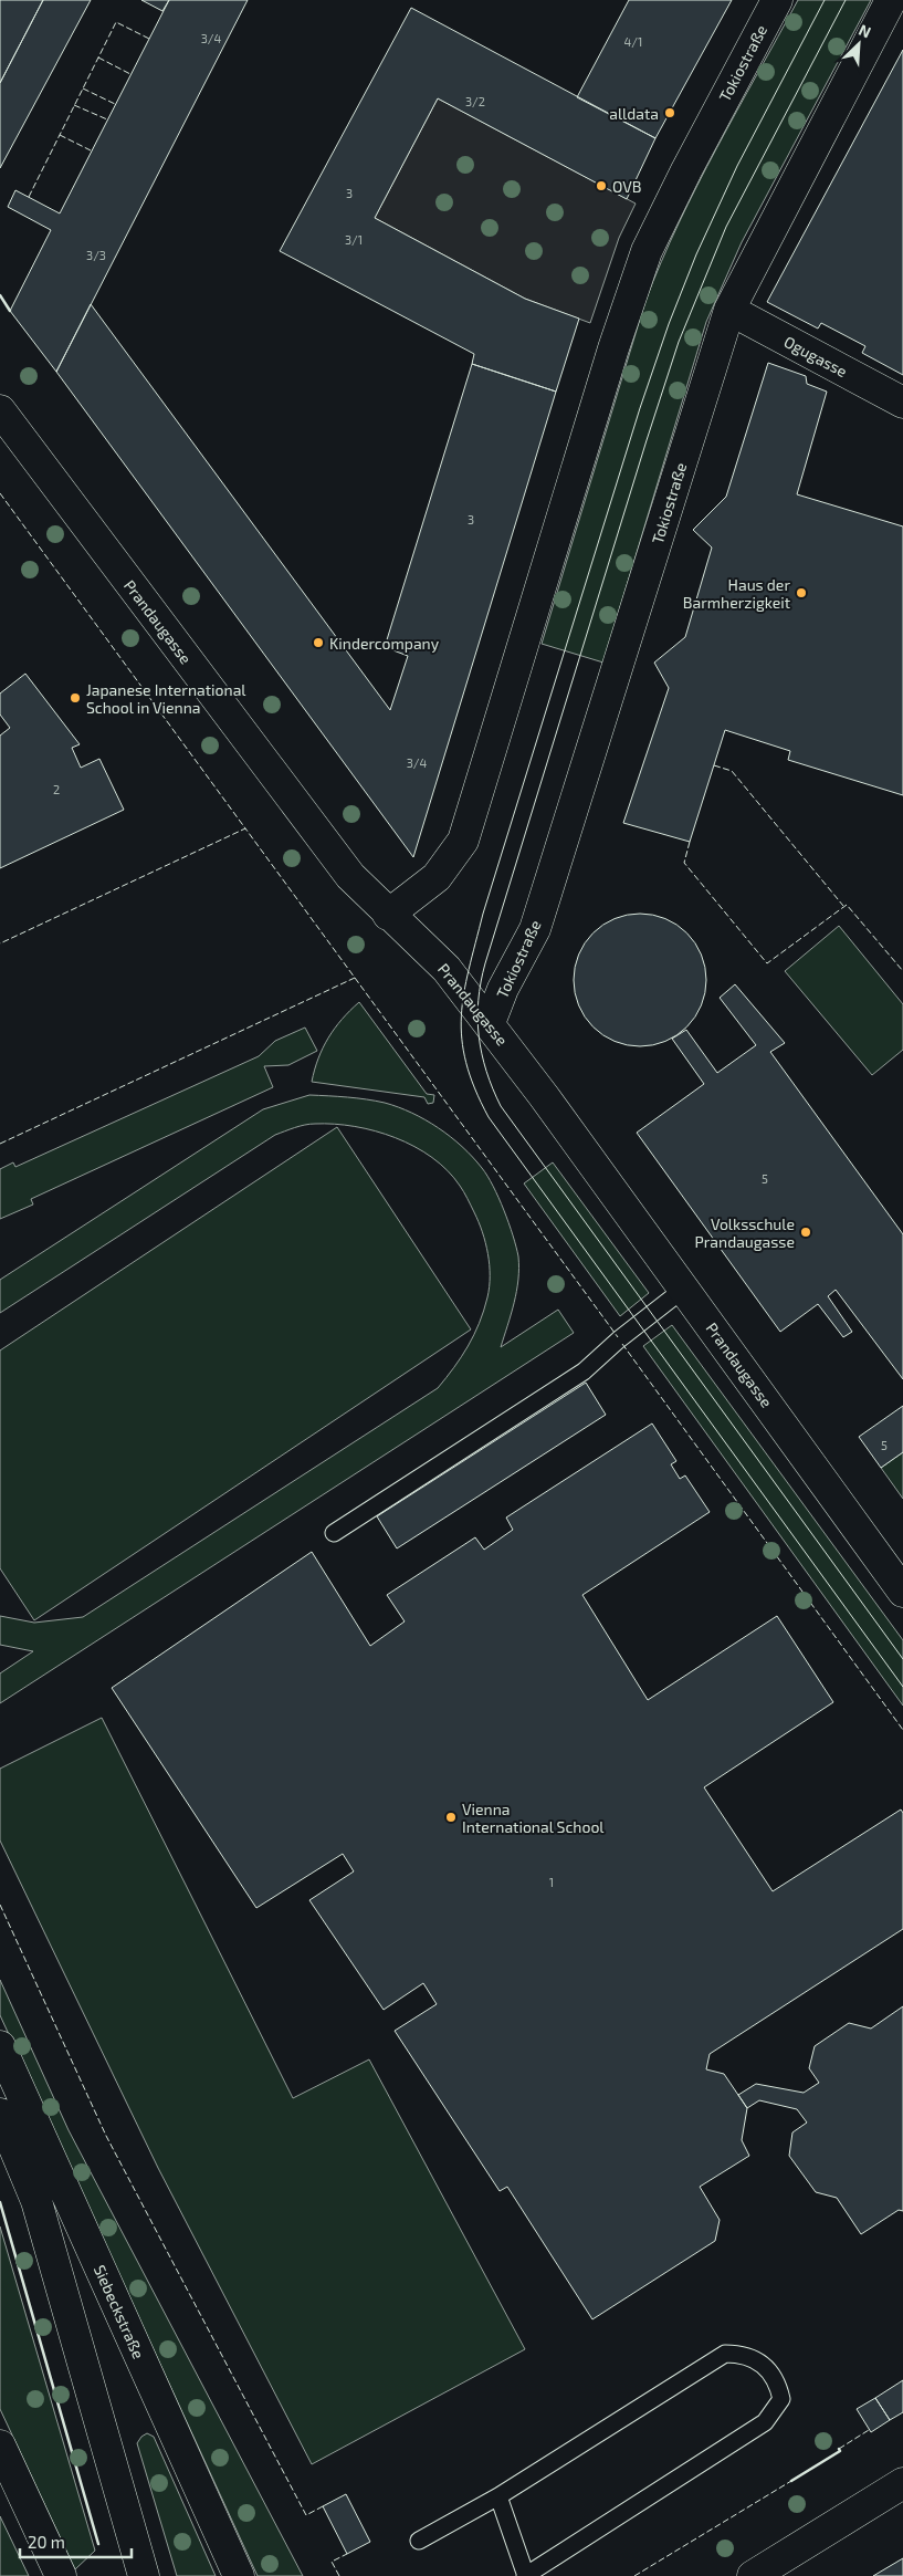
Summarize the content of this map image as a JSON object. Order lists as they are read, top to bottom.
{
  "streets": {
    "street": [
      "Tokiostraße",
      "Ogugasse",
      "Prandaugasse",
      "Siebeckstraße"
    ]
  },
  "crossings": [
    ["Tokiostraße", "Ogugasse"],
    ["Tokiostraße", "Prandaugasse"]
  ],
  "places": [
    "alldata",
    "OVB",
    "Haus der Barmherzigkeit",
    "Kindercompany",
    "Japanese International School in Vienna",
    "Volksschule Prandaugasse",
    "Vienna International School"
  ],
  "house_numbers": [
    "3/4",
    "4/1",
    "3/2",
    "3",
    "3/1",
    "3/3",
    "3",
    "3/4",
    "2",
    "5",
    "5",
    "1"
  ],
  "scale_bar": "20 m",
  "north": "top right"
}
